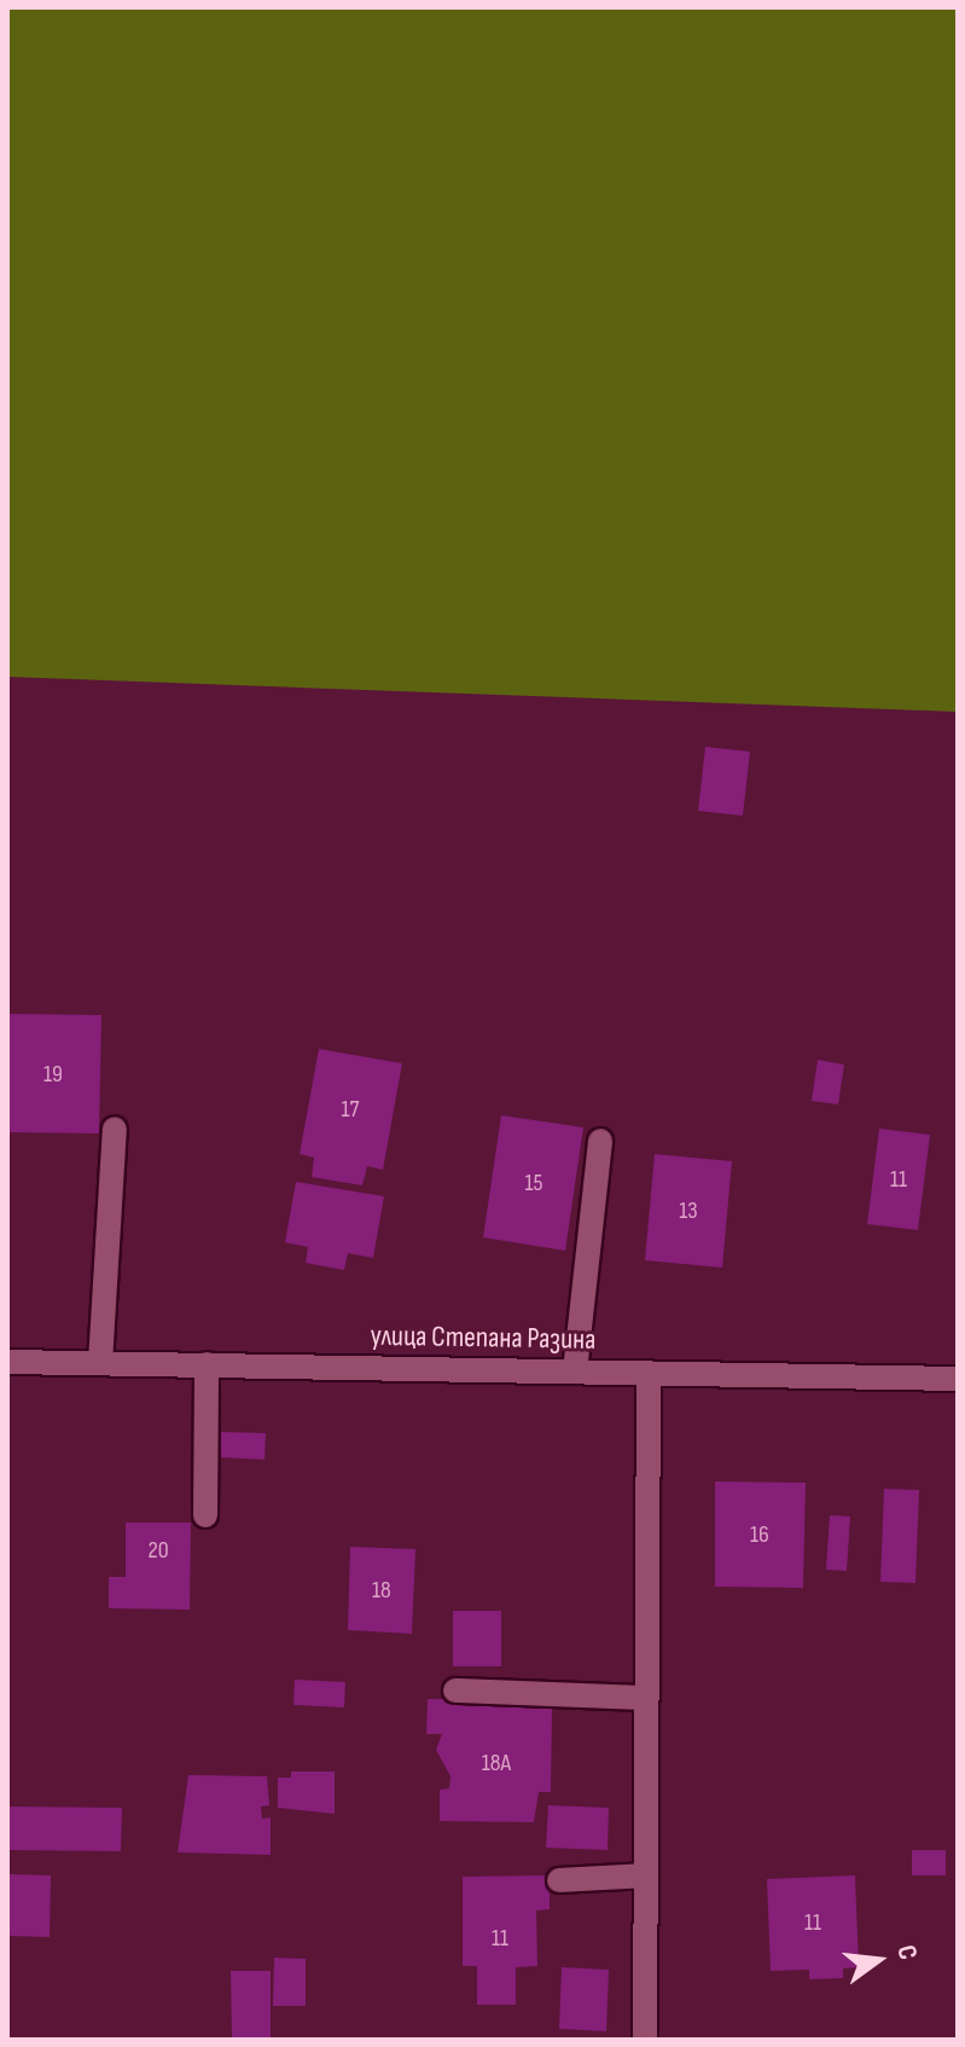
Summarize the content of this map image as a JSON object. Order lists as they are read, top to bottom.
{
  "streets": {
    "street": ["улица Степана Разина"]
  },
  "house_numbers": [
    "19",
    "17",
    "11",
    "15",
    "13",
    "16",
    "20",
    "18",
    "18А",
    "11",
    "11"
  ],
  "north": "right"
}
